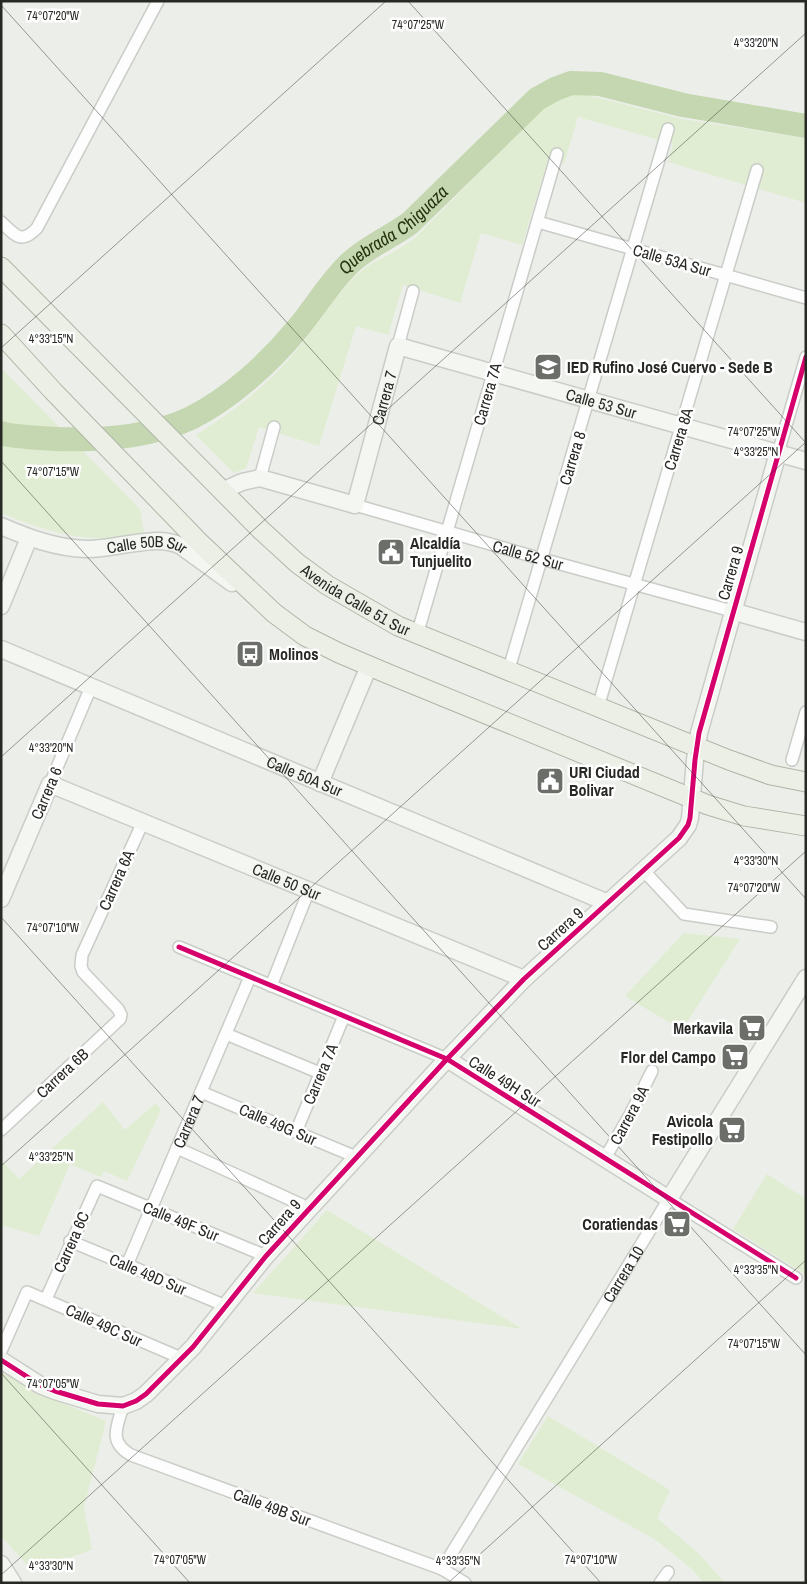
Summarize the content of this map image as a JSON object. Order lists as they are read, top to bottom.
{
  "streets": {
    "main road": ["Avenida Calle 51 Sur"],
    "street": [
      "Calle 53A Sur",
      "Carrera 7A",
      "Carrera 7",
      "Calle 53 Sur",
      "Carrera 8A",
      "Carrera 8",
      "Calle 50B Sur",
      "Calle 52 Sur",
      "Carrera 9",
      "Calle 50A Sur",
      "Carrera 6",
      "Carrera 6A",
      "Calle 50 Sur",
      "Carrera 6B",
      "Calle 49H Sur",
      "Carrera 9A",
      "Calle 49G Sur",
      "Calle 49F Sur",
      "Carrera 6C",
      "Carrera 10",
      "Calle 49D Sur",
      "Calle 49C Sur",
      "Calle 49B Sur"
    ]
  },
  "crossings": [
    ["Calle 53A Sur", "Carrera 7A"],
    ["Calle 53A Sur", "Carrera 8A"],
    ["Calle 53A Sur", "Carrera 8"],
    ["Carrera 7A", "Calle 53 Sur"],
    ["Carrera 7A", "Calle 52 Sur"],
    ["Carrera 7A", "Avenida Calle 51 Sur"],
    ["Carrera 7A", "Calle 49H Sur"],
    ["Carrera 7A", "Calle 49G Sur"],
    ["Carrera 7", "Calle 53 Sur"],
    ["Carrera 7", "Calle 52 Sur"],
    ["Carrera 7", "Calle 49H Sur"],
    ["Carrera 7", "Calle 49G Sur"],
    ["Carrera 7", "Calle 49F Sur"],
    ["Carrera 7", "Calle 49D Sur"],
    ["Calle 53 Sur", "Carrera 8A"],
    ["Calle 53 Sur", "Carrera 8"],
    ["Calle 53 Sur", "Carrera 9"],
    ["Carrera 8A", "Calle 52 Sur"],
    ["Carrera 8A", "Avenida Calle 51 Sur"],
    ["Carrera 8", "Calle 52 Sur"],
    ["Carrera 8", "Avenida Calle 51 Sur"],
    ["Calle 52 Sur", "Carrera 9"],
    ["Carrera 9", "Avenida Calle 51 Sur"],
    ["Carrera 9", "Calle 50A Sur"],
    ["Carrera 9", "Calle 50 Sur"],
    ["Carrera 9", "Calle 49H Sur"],
    ["Carrera 9", "Calle 49G Sur"],
    ["Carrera 9", "Calle 49F Sur"],
    ["Carrera 9", "Calle 49D Sur"],
    ["Carrera 9", "Calle 49C Sur"],
    ["Carrera 9", "Calle 49B Sur"],
    ["Calle 50A Sur", "Carrera 6"],
    ["Carrera 6", "Calle 50 Sur"],
    ["Carrera 6A", "Calle 50 Sur"],
    ["Carrera 6A", "Carrera 6B"],
    ["Calle 49H Sur", "Carrera 9A"],
    ["Calle 49H Sur", "Carrera 10"],
    ["Calle 49F Sur", "Carrera 6C"],
    ["Carrera 6C", "Calle 49D Sur"],
    ["Carrera 6C", "Calle 49C Sur"],
    ["Carrera 10", "Calle 49B Sur"]
  ],
  "water": ["Quebrada Chiguaza"],
  "places": {
    "school or university": ["IED Rufino José Cuervo - Sede B"],
    "public building": ["Alcaldía Tunjuelito", "URI Ciudad Bolivar"],
    "bus stop": ["Molinos"],
    "supermarket": [
      "Merkavila",
      "Flor del Campo",
      "Avicola Festipollo",
      "Coratiendas"
    ]
  },
  "coordinates": [
    "74°07'20\"W",
    "74°07'25\"W",
    "4°33'20\"N",
    "4°33'15\"N",
    "4°33'25\"N",
    "74°07'15\"W",
    "4°33'30\"N",
    "74°07'10\"W",
    "4°33'35\"N",
    "74°07'05\"W"
  ]
}
